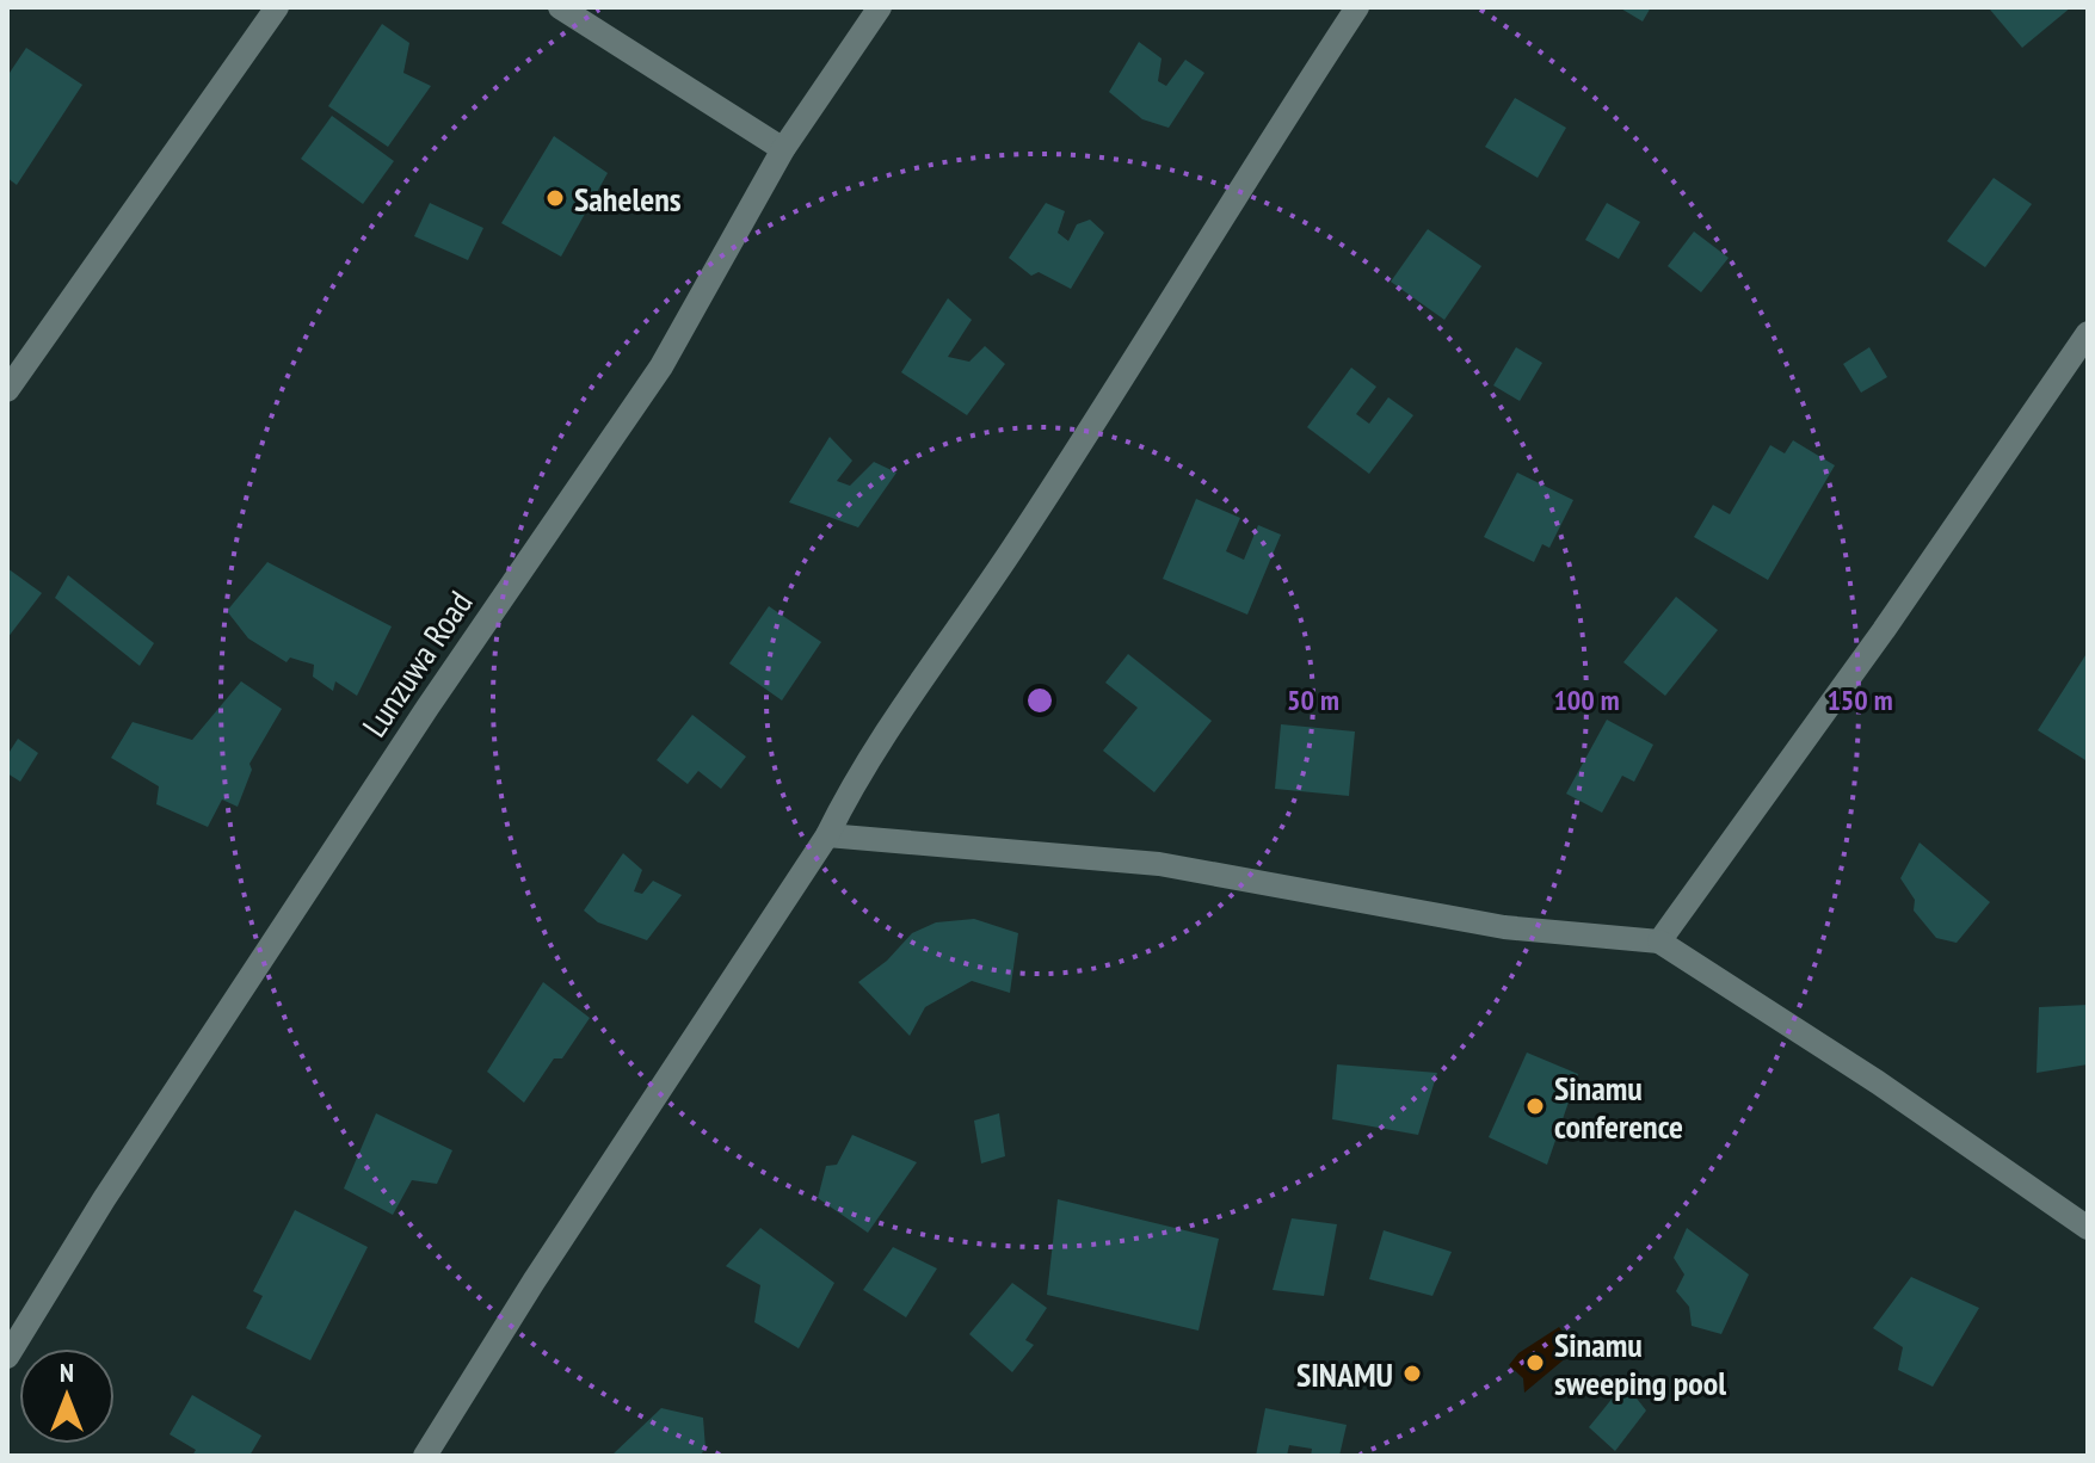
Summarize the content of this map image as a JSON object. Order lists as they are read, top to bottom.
{
  "streets": {
    "street": ["Lunzuwa Road"]
  },
  "places": [
    "Sahelens",
    "Sinamu conference",
    "Sinamu sweeping pool",
    "SINAMU"
  ],
  "north": "top",
  "rings": ["50 m", "100 m", "150 m"]
}
